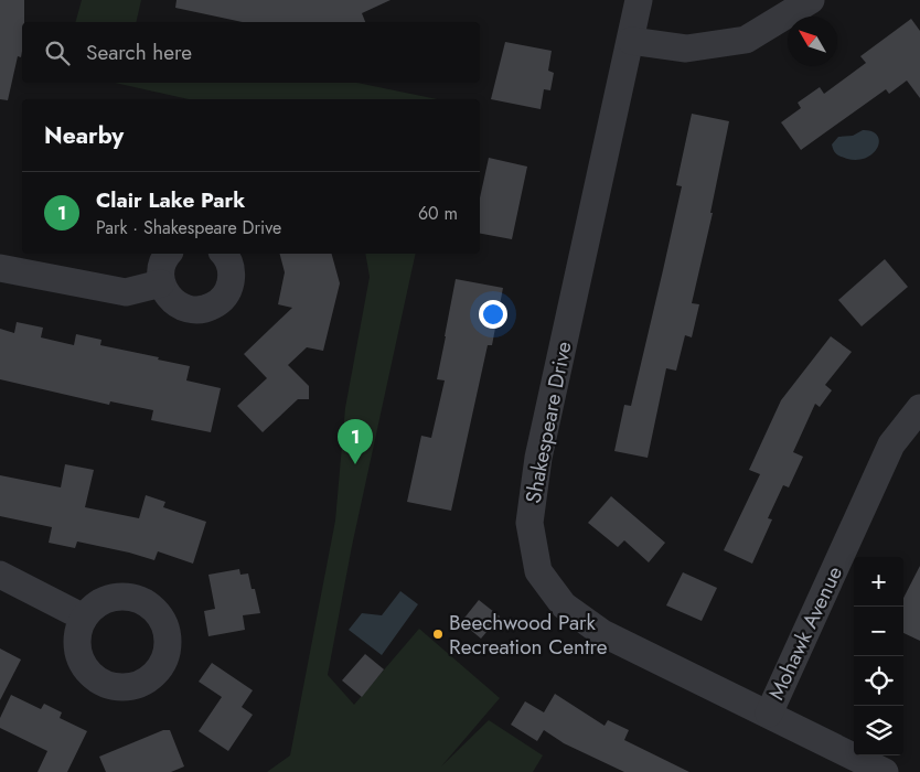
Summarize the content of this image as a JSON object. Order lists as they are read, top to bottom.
{
  "streets": {
    "street": ["Shakespeare Drive", "Mohawk Avenue"]
  },
  "crossings": [
    ["Shakespeare Drive", "Mohawk Avenue"]
  ],
  "places": ["Beechwood Park Recreation Centre"],
  "north": "top left",
  "page": {
    "search": "Search here",
    "heading": "Nearby",
    "list": [
      {
        "mark": "1",
        "name": "Clair Lake Park",
        "note": "Park · Shakespeare Drive",
        "value": "60 m"
      }
    ],
    "pins": "1",
    "map_buttons": ["+", "−"]
  }
}
